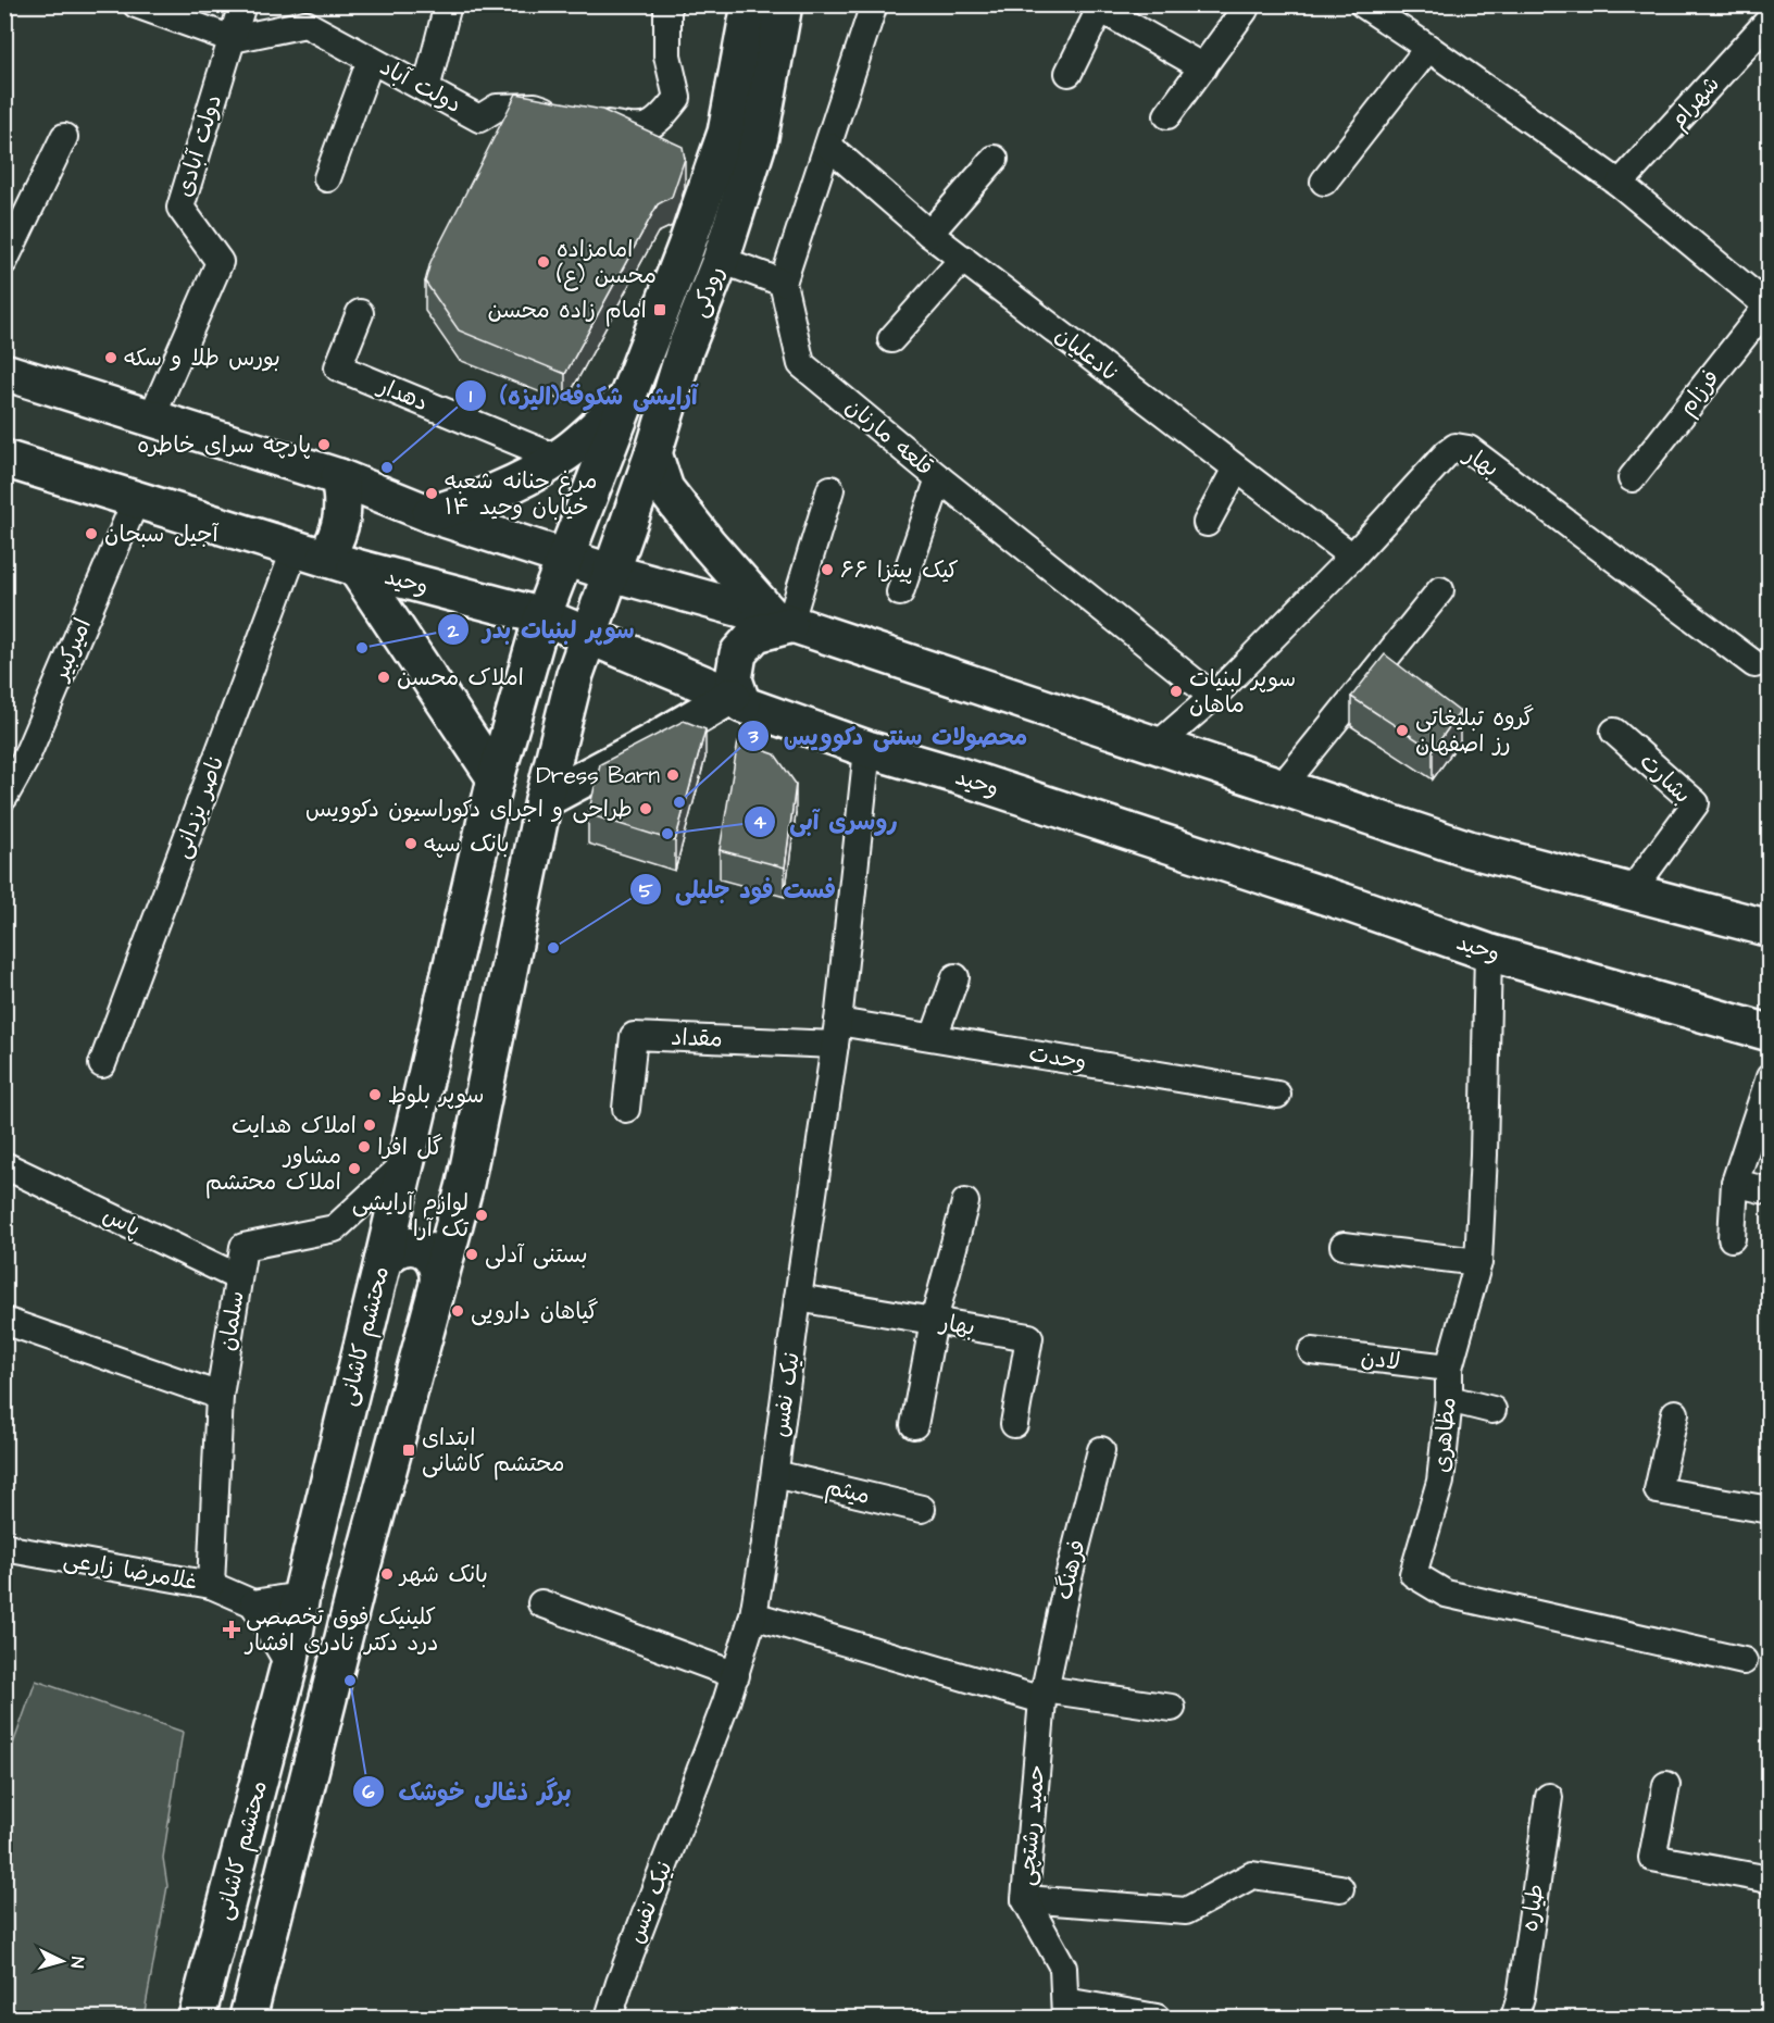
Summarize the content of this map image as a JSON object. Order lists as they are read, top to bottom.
{
  "streets": {
    "main road": ["رودکی", "وحید", "محتشم کاشانی"],
    "street": [
      "دولت آباد",
      "شهرام",
      "دولت آبادی",
      "نادعلیان",
      "فرزام",
      "دهدار",
      "قلعه مارنان",
      "بهار",
      "امیرکبیر",
      "بشارت",
      "ناصر یزدانی",
      "مقداد",
      "وحدت",
      "پاس",
      "سلمان",
      "لادن",
      "نیک نفس",
      "مظاهری",
      "میثم",
      "فرهنگ",
      "غلامرضا زارعی",
      "حمید رشتچی",
      "طیاره"
    ]
  },
  "crossings": [
    ["دولت آباد", "دولت آبادی"],
    ["رودکی", "وحید"],
    ["رودکی", "محتشم کاشانی"],
    ["نادعلیان", "بهار"],
    ["قلعه مارنان", "بهار"],
    ["بهار", "نیک نفس"],
    ["وحید", "امیرکبیر"],
    ["وحید", "ناصر یزدانی"],
    ["وحید", "محتشم کاشانی"],
    ["وحید", "نیک نفس"],
    ["وحید", "مظاهری"],
    ["مقداد", "وحدت"],
    ["مقداد", "نیک نفس"],
    ["وحدت", "نیک نفس"],
    ["پاس", "سلمان"],
    ["سلمان", "محتشم کاشانی"],
    ["سلمان", "غلامرضا زارعی"],
    ["لادن", "مظاهری"],
    ["نیک نفس", "میثم"],
    ["فرهنگ", "حمید رشتچی"]
  ],
  "places": {
    "other": [
      "امامزاده محسن (ع)",
      "بورس طلا و سکه",
      "پارچه سرای خاطره",
      "آرایشی شکوفه(الیزه)",
      "مرغ حنانه شعبه ۱۴ خیابان وحید",
      "آجیل سبحان",
      "کیک پیتزا ۶۶",
      "سوپر لبنیات بدر",
      "املاک محسن",
      "سوپر لبنیات ماهان",
      "گروه تبلیغاتی رز اصفهان",
      "Dress Barn",
      "محصولات سنتی دکوویس",
      "طراحی و اجرای دکوراسیون دکوویس",
      "روسری آبی",
      "بانک سپه",
      "فست فود جلیلی",
      "سوپر بلوط",
      "املاک هدایت",
      "گل افرا",
      "مشاور املاک محتشم",
      "لوازم آرایشی تک آرا",
      "بستنی آدلی",
      "گیاهان دارویی",
      "بانک شهر",
      "برگر ذغالی خوشک"
    ],
    "transit": ["امام زاده محسن", "ابتدای محتشم کاشانی"],
    "health": ["کلینیک فوق تخصصی درد دکتر نادری افشار"]
  },
  "north": "right"
}
